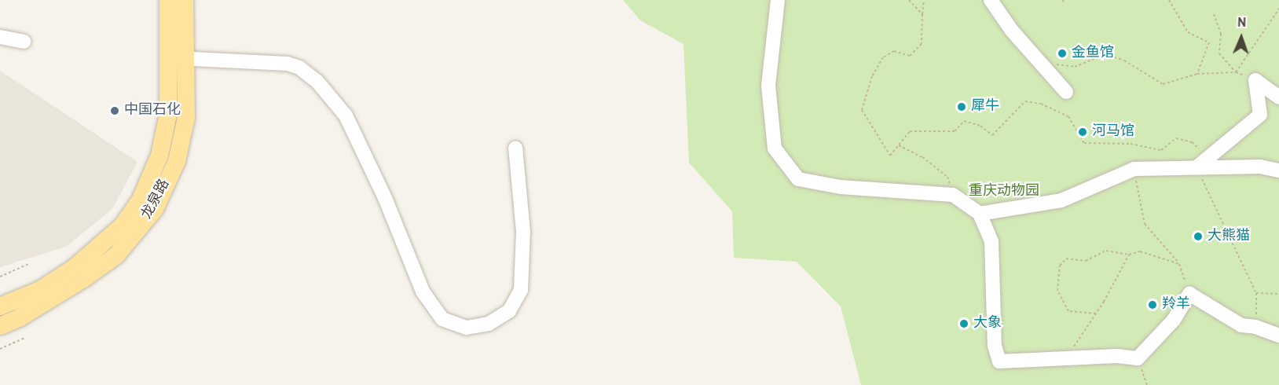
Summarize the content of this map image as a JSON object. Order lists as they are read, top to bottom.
{
  "streets": {
    "main road": ["龙泉路"]
  },
  "parks": ["重庆动物园"],
  "places": [
    "金鱼馆",
    "犀牛",
    "中国石化",
    "河马馆",
    "大熊猫",
    "羚羊",
    "大象"
  ],
  "north": "top"
}
